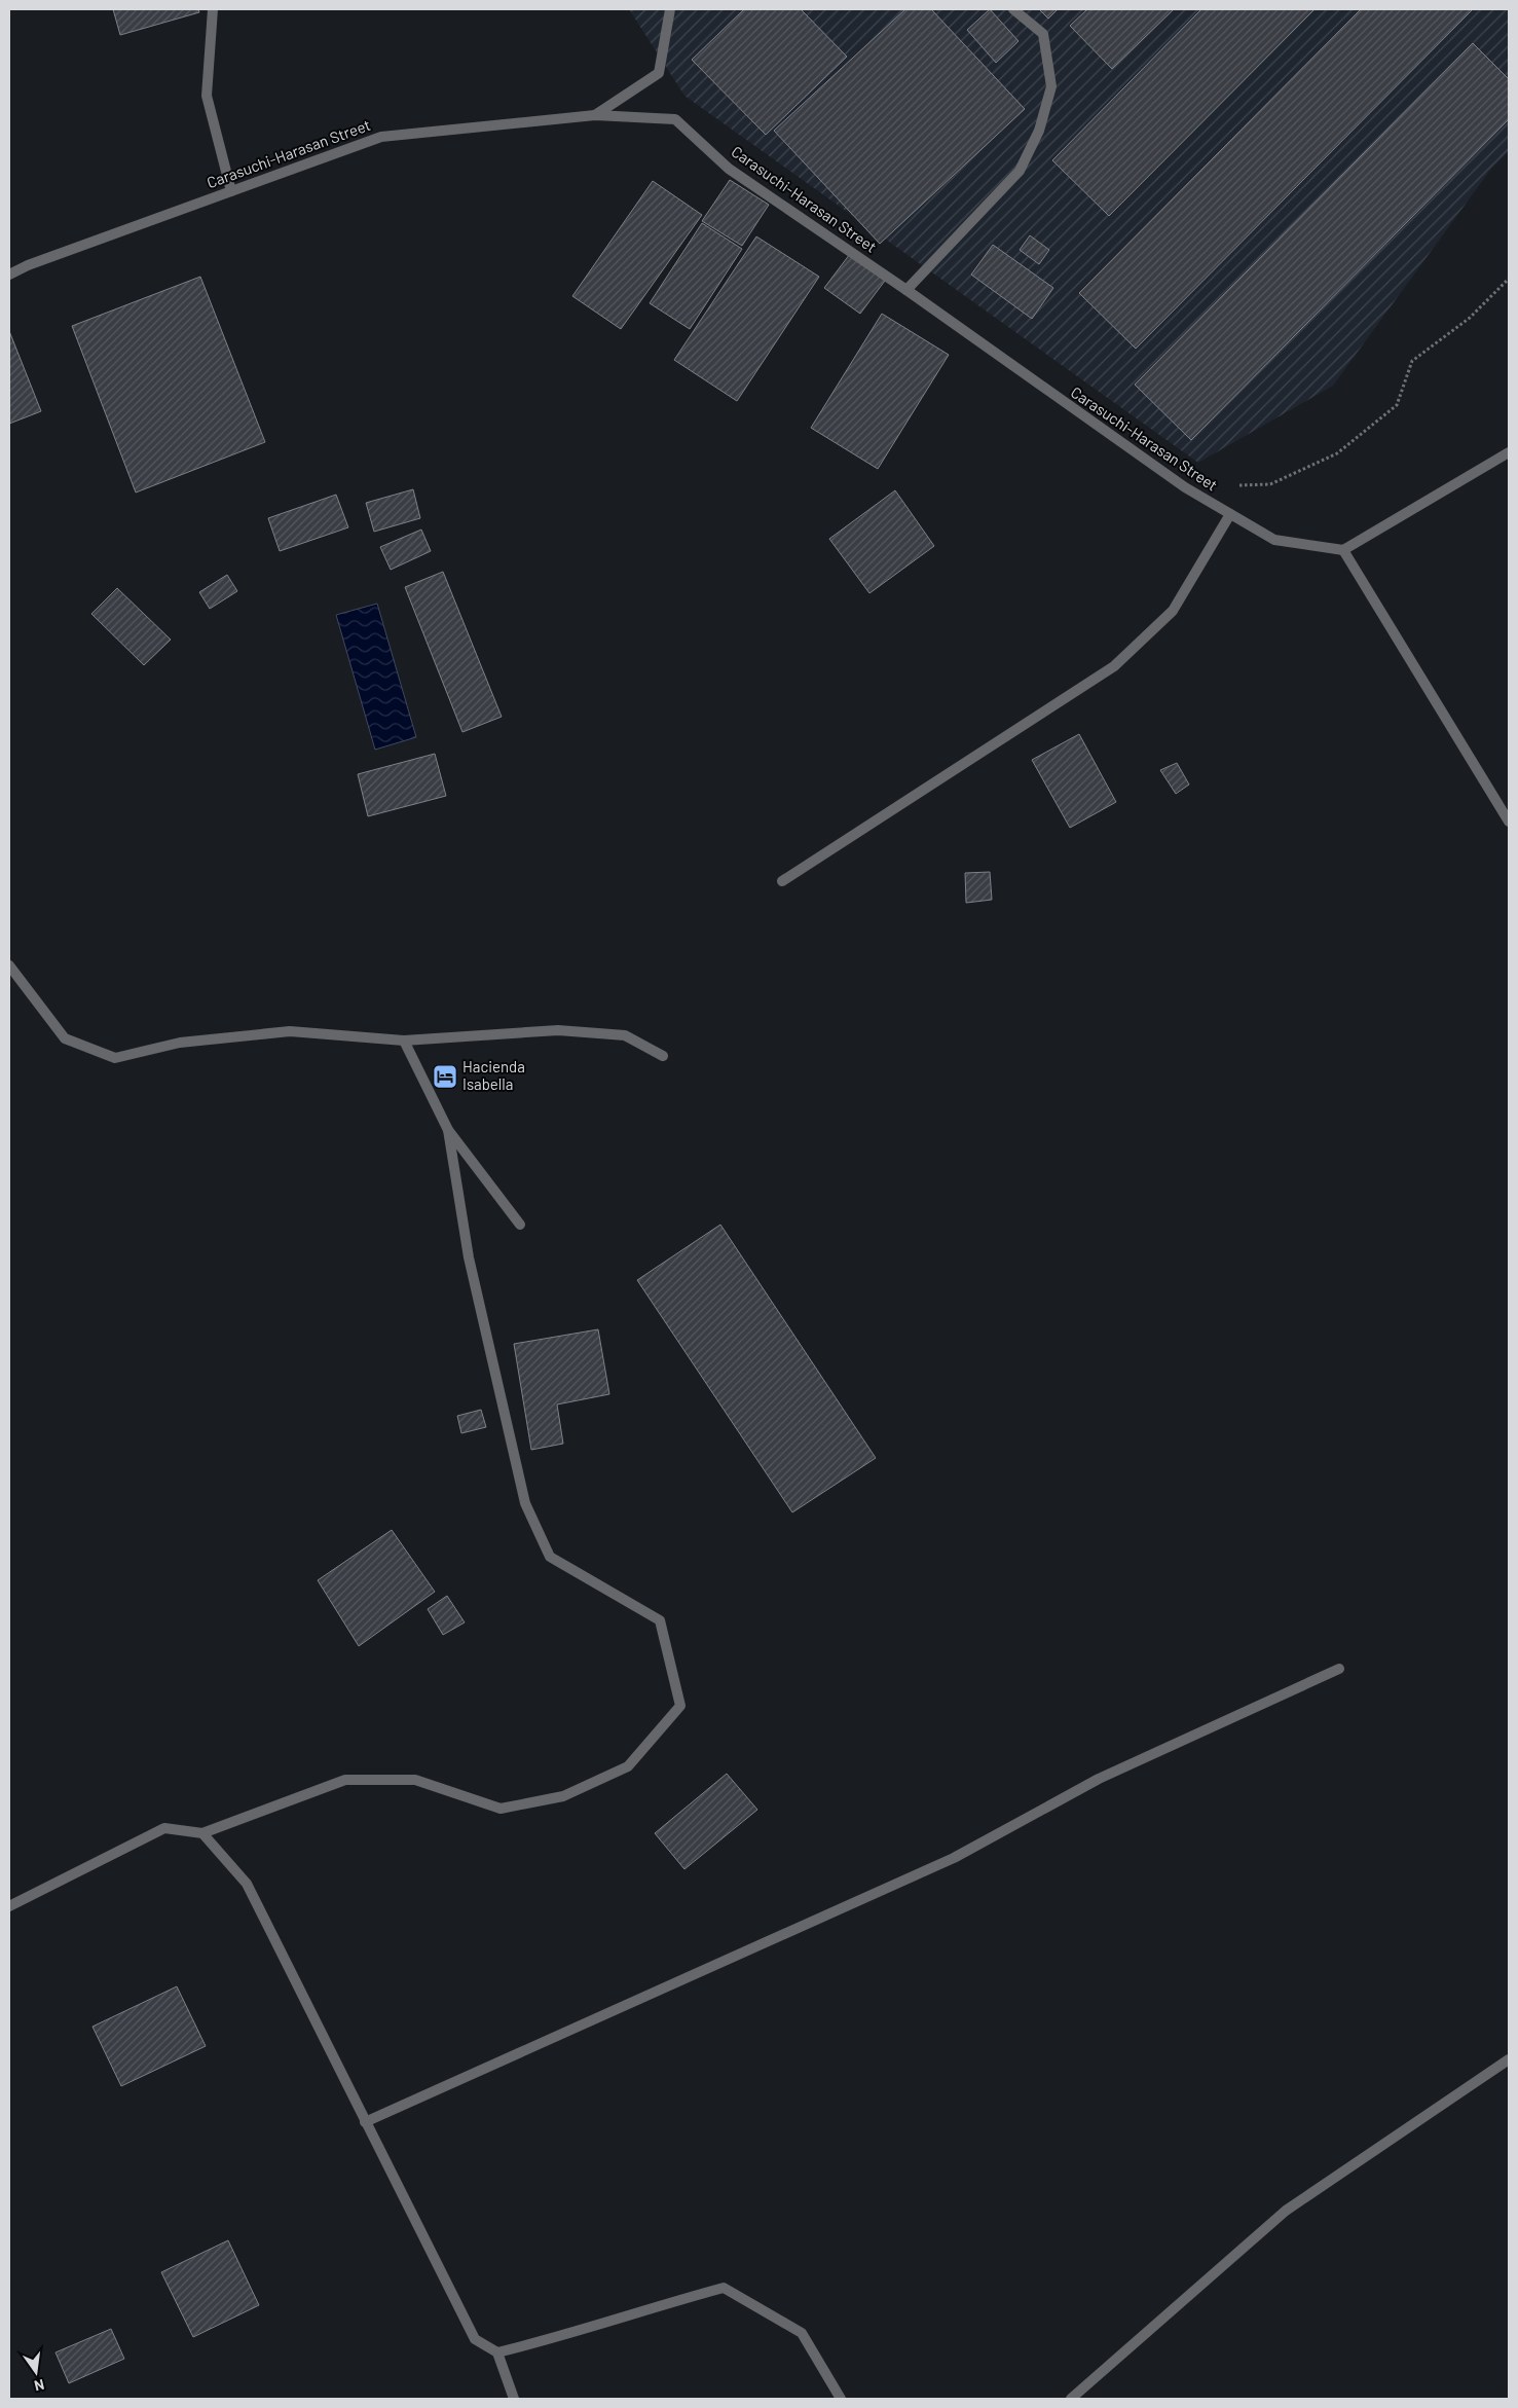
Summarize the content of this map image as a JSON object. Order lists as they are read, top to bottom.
{
  "streets": {
    "street": ["Carasuchi-Harasan Street"]
  },
  "places": {
    "hotel": ["Hacienda Isabella"]
  },
  "north": "bottom"
}
